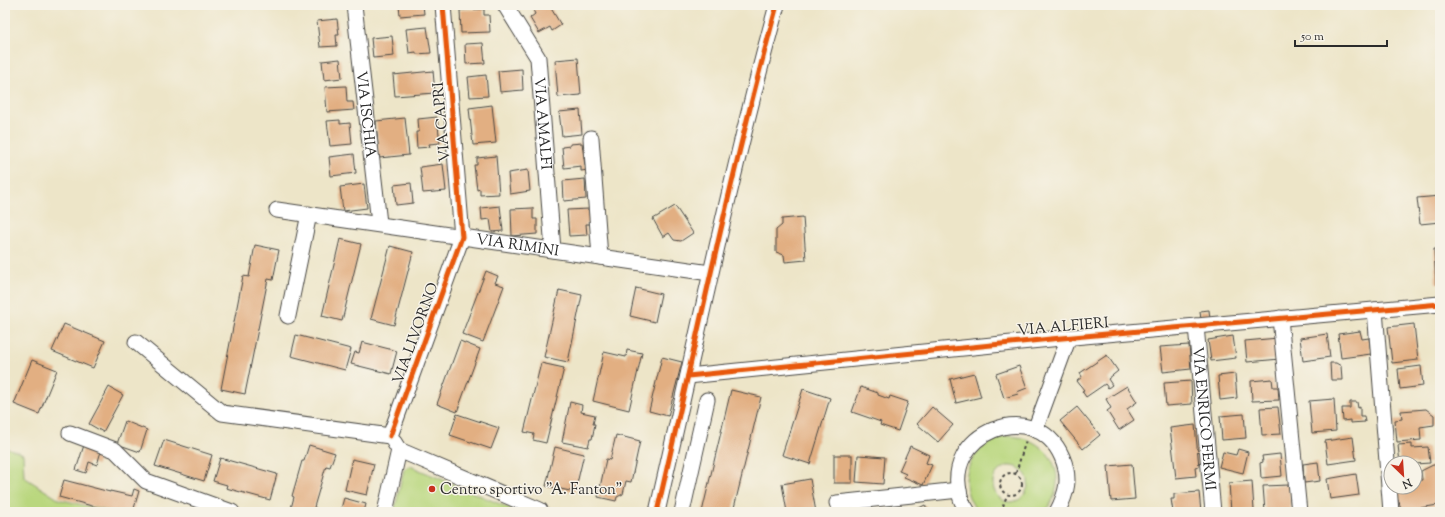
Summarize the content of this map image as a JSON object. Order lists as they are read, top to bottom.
{
  "streets": {
    "street": [
      "VIA ISCHIA",
      "VIA CAPRI",
      "VIA AMALFI",
      "VIA RIMINI",
      "VIA ALFIERI",
      "VIA LIVORNO",
      "VIA ENRICO FERMI"
    ]
  },
  "crossings": [
    ["VIA ISCHIA", "VIA RIMINI"],
    ["VIA CAPRI", "VIA RIMINI"],
    ["VIA CAPRI", "VIA LIVORNO"],
    ["VIA AMALFI", "VIA RIMINI"],
    ["VIA RIMINI", "VIA LIVORNO"],
    ["VIA ALFIERI", "VIA ENRICO FERMI"]
  ],
  "places": ["Centro sportivo \"A. Fanton\""],
  "scale_bar": "50 m",
  "north": "bottom right"
}
